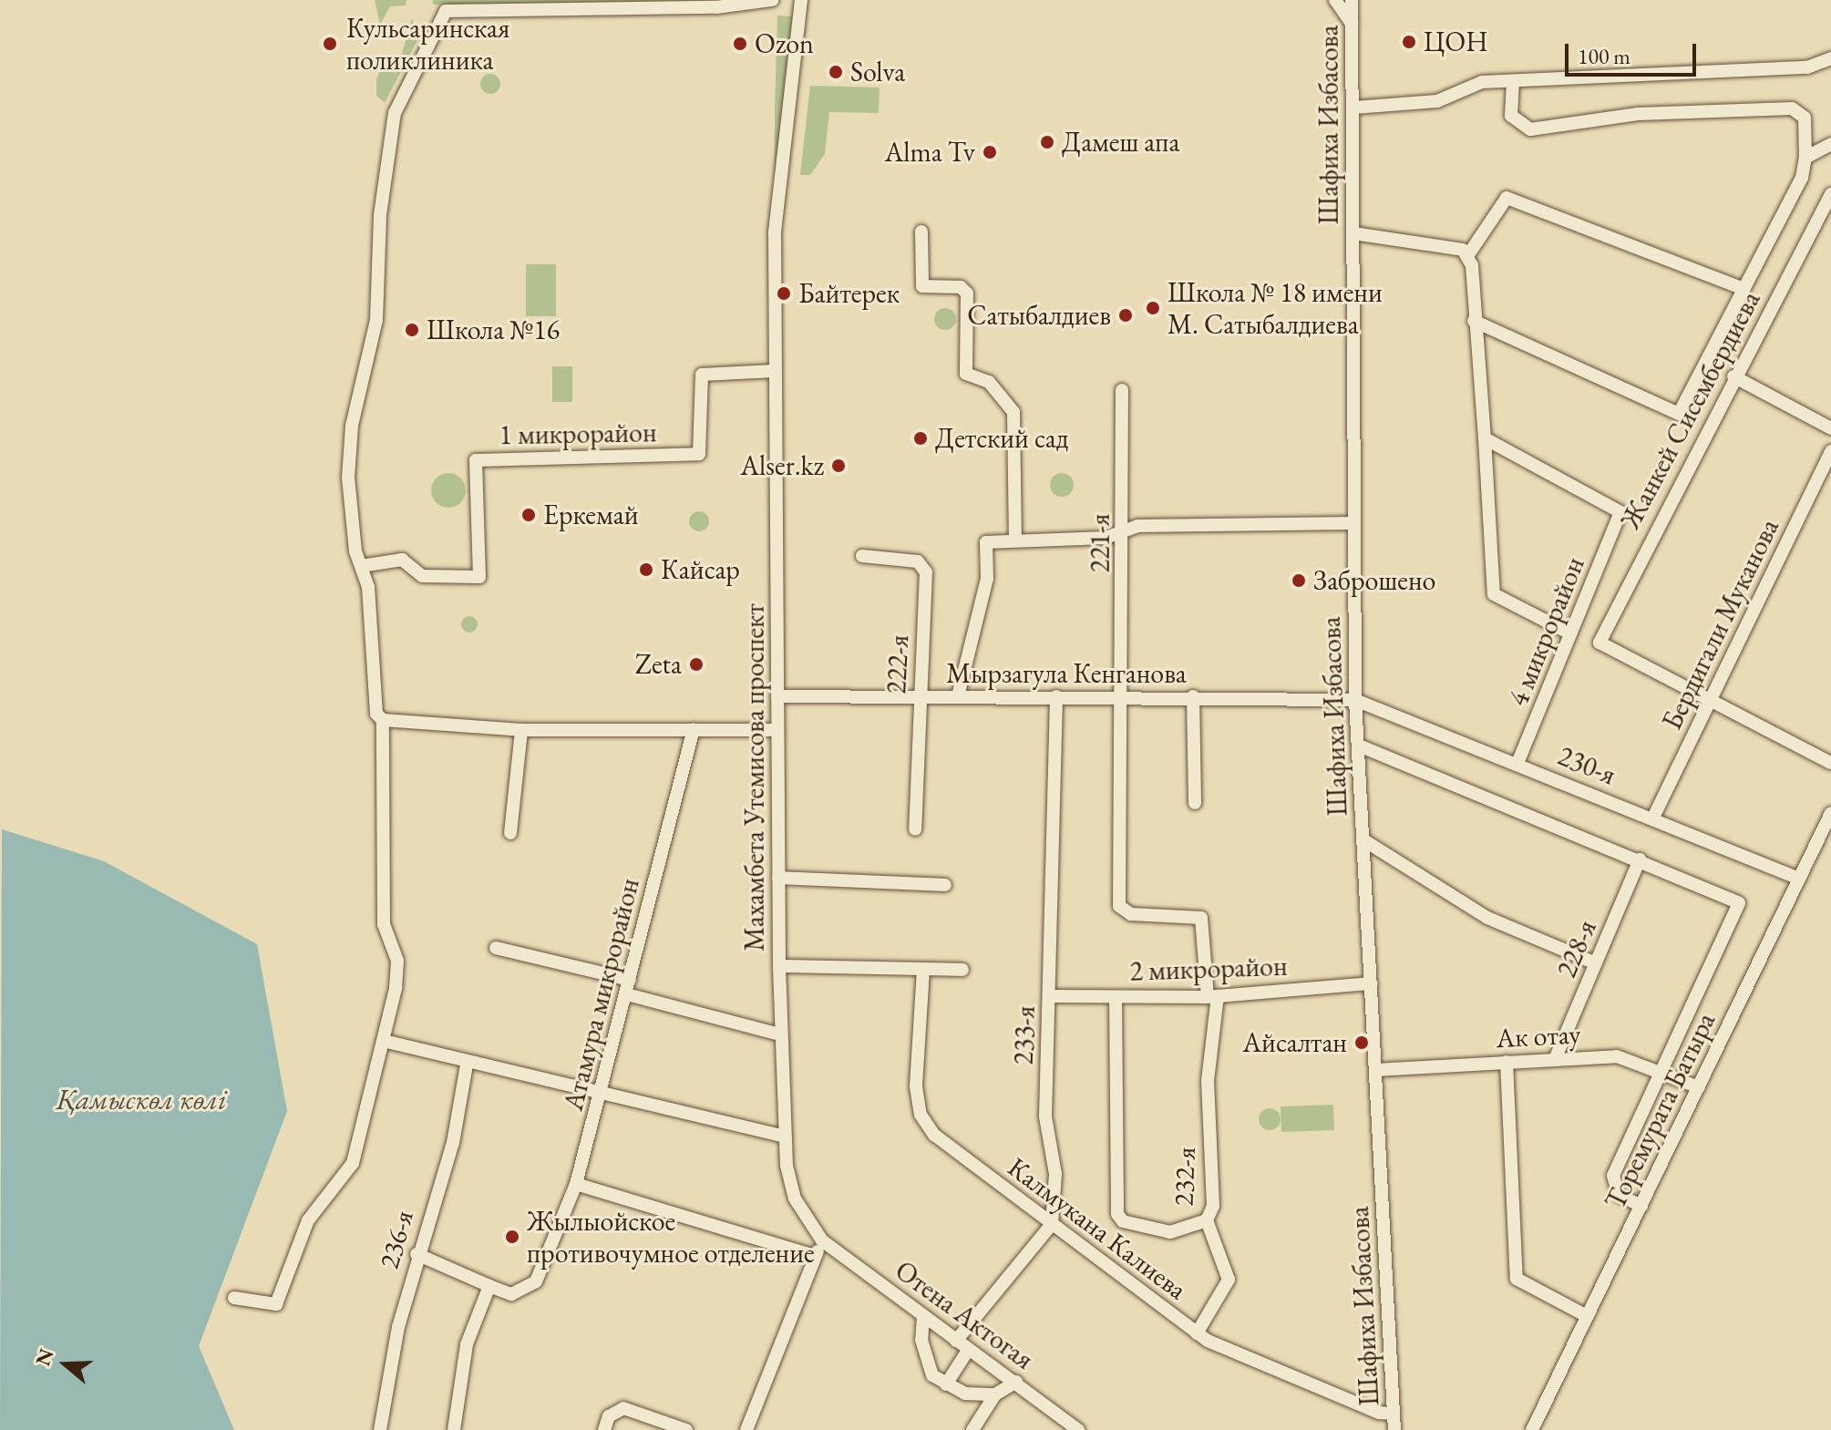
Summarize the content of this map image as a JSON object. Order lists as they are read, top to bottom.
{
  "streets": {
    "street": [
      "Шафиха Избасова",
      "Жанкей Сисембердиева",
      "1 микрорайон",
      "221-я",
      "Бердигали Муканова",
      "4 микрорайон",
      "222-я",
      "Мырзагула Кенганова",
      "230-я",
      "Махамбета Утемисова проспект",
      "228-я",
      "2 микрорайон",
      "Атамура микрорайон",
      "233-я",
      "Ак отау",
      "Торемурата Батыра",
      "232-я",
      "Калмукана Калиева",
      "236-я",
      "Отена Актогая"
    ]
  },
  "crossings": [
    ["Шафиха Избасова", "Мырзагула Кенганова"],
    ["Шафиха Избасова", "230-я"],
    ["Шафиха Избасова", "2 микрорайон"],
    ["Шафиха Избасова", "Ак отау"],
    ["Шафиха Избасова", "Калмукана Калиева"],
    ["Жанкей Сисембердиева", "Бердигали Муканова"],
    ["1 микрорайон", "Махамбета Утемисова проспект"],
    ["221-я", "Мырзагула Кенганова"],
    ["221-я", "232-я"],
    ["Бердигали Муканова", "230-я"],
    ["4 микрорайон", "230-я"],
    ["222-я", "Мырзагула Кенганова"],
    ["Мырзагула Кенганова", "230-я"],
    ["Мырзагула Кенганова", "Махамбета Утемисова проспект"],
    ["Мырзагула Кенганова", "233-я"],
    ["Мырзагула Кенганова", "232-я"],
    ["230-я", "Торемурата Батыра"],
    ["Махамбета Утемисова проспект", "Отена Актогая"],
    ["228-я", "Ак отау"],
    ["2 микрорайон", "233-я"],
    ["2 микрорайон", "232-я"],
    ["233-я", "Калмукана Калиева"],
    ["Ак отау", "Торемурата Батыра"]
  ],
  "water": ["Қамыскөл көлі"],
  "places": [
    "ЦОН",
    "Кульсаринская поликлиника",
    "Ozon",
    "Solva",
    "Дамеш апа",
    "Alma Tv",
    "Байтерек",
    "Школа № 18 имени М. Сатыбалдиева",
    "Сатыбалдиев",
    "Школа №16",
    "Детский сад",
    "Alser.kz",
    "Еркемай",
    "Кайсар",
    "Заброшено",
    "Zeta",
    "Айсалтан",
    "Жылыойское противочумное отделение"
  ],
  "scale_bar": "100 m",
  "north": "left"
}
